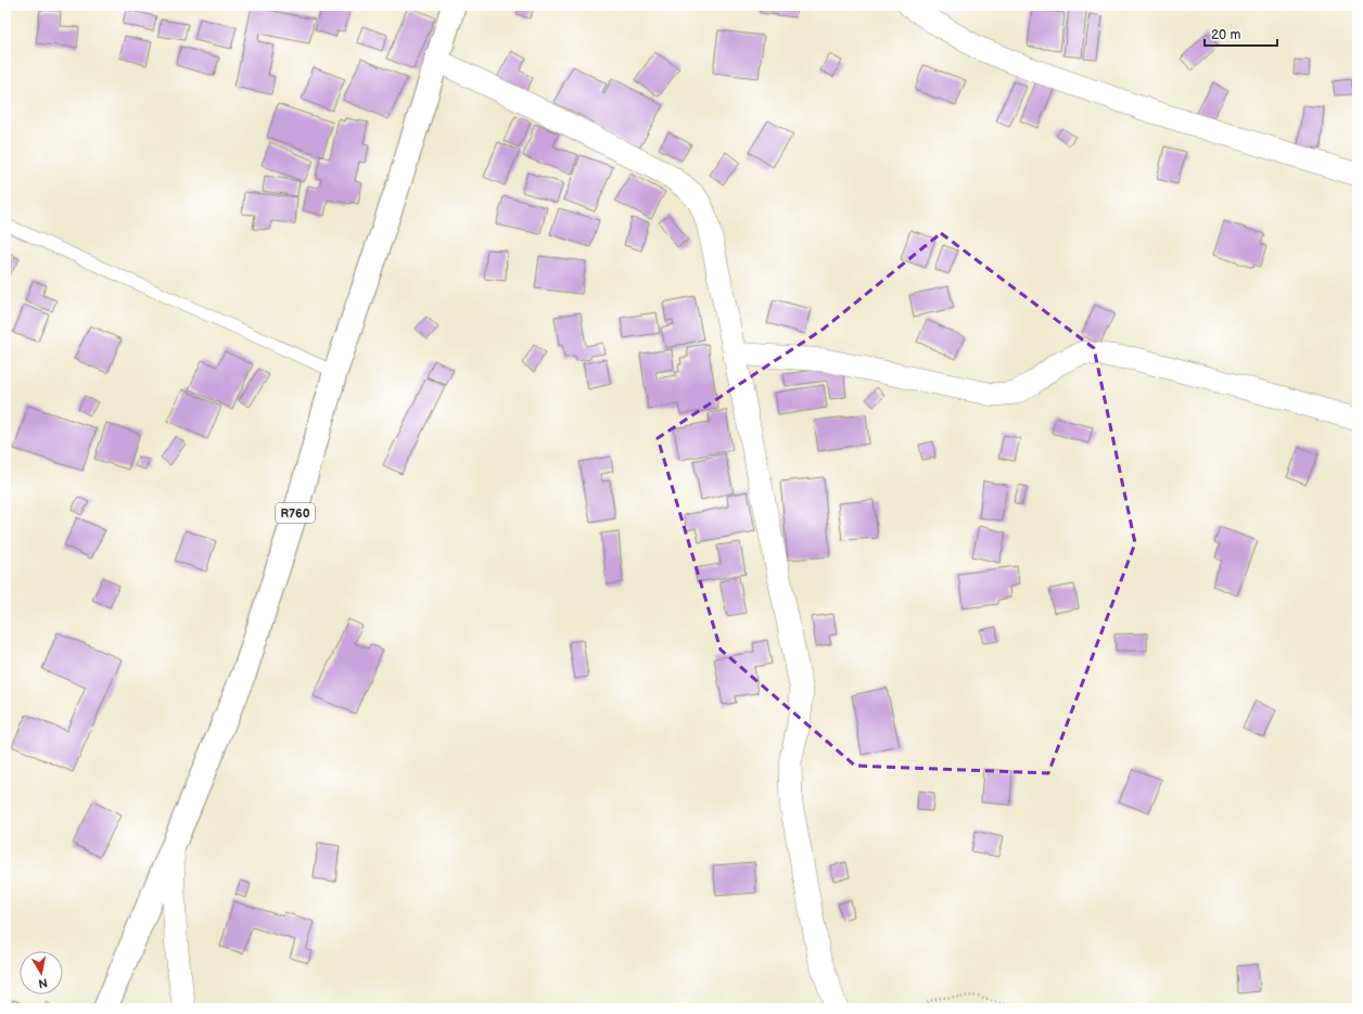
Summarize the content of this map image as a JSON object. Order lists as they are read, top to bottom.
{
  "streets": {
    "main road": ["R760"]
  },
  "scale_bar": "20 m",
  "north": "bottom"
}
